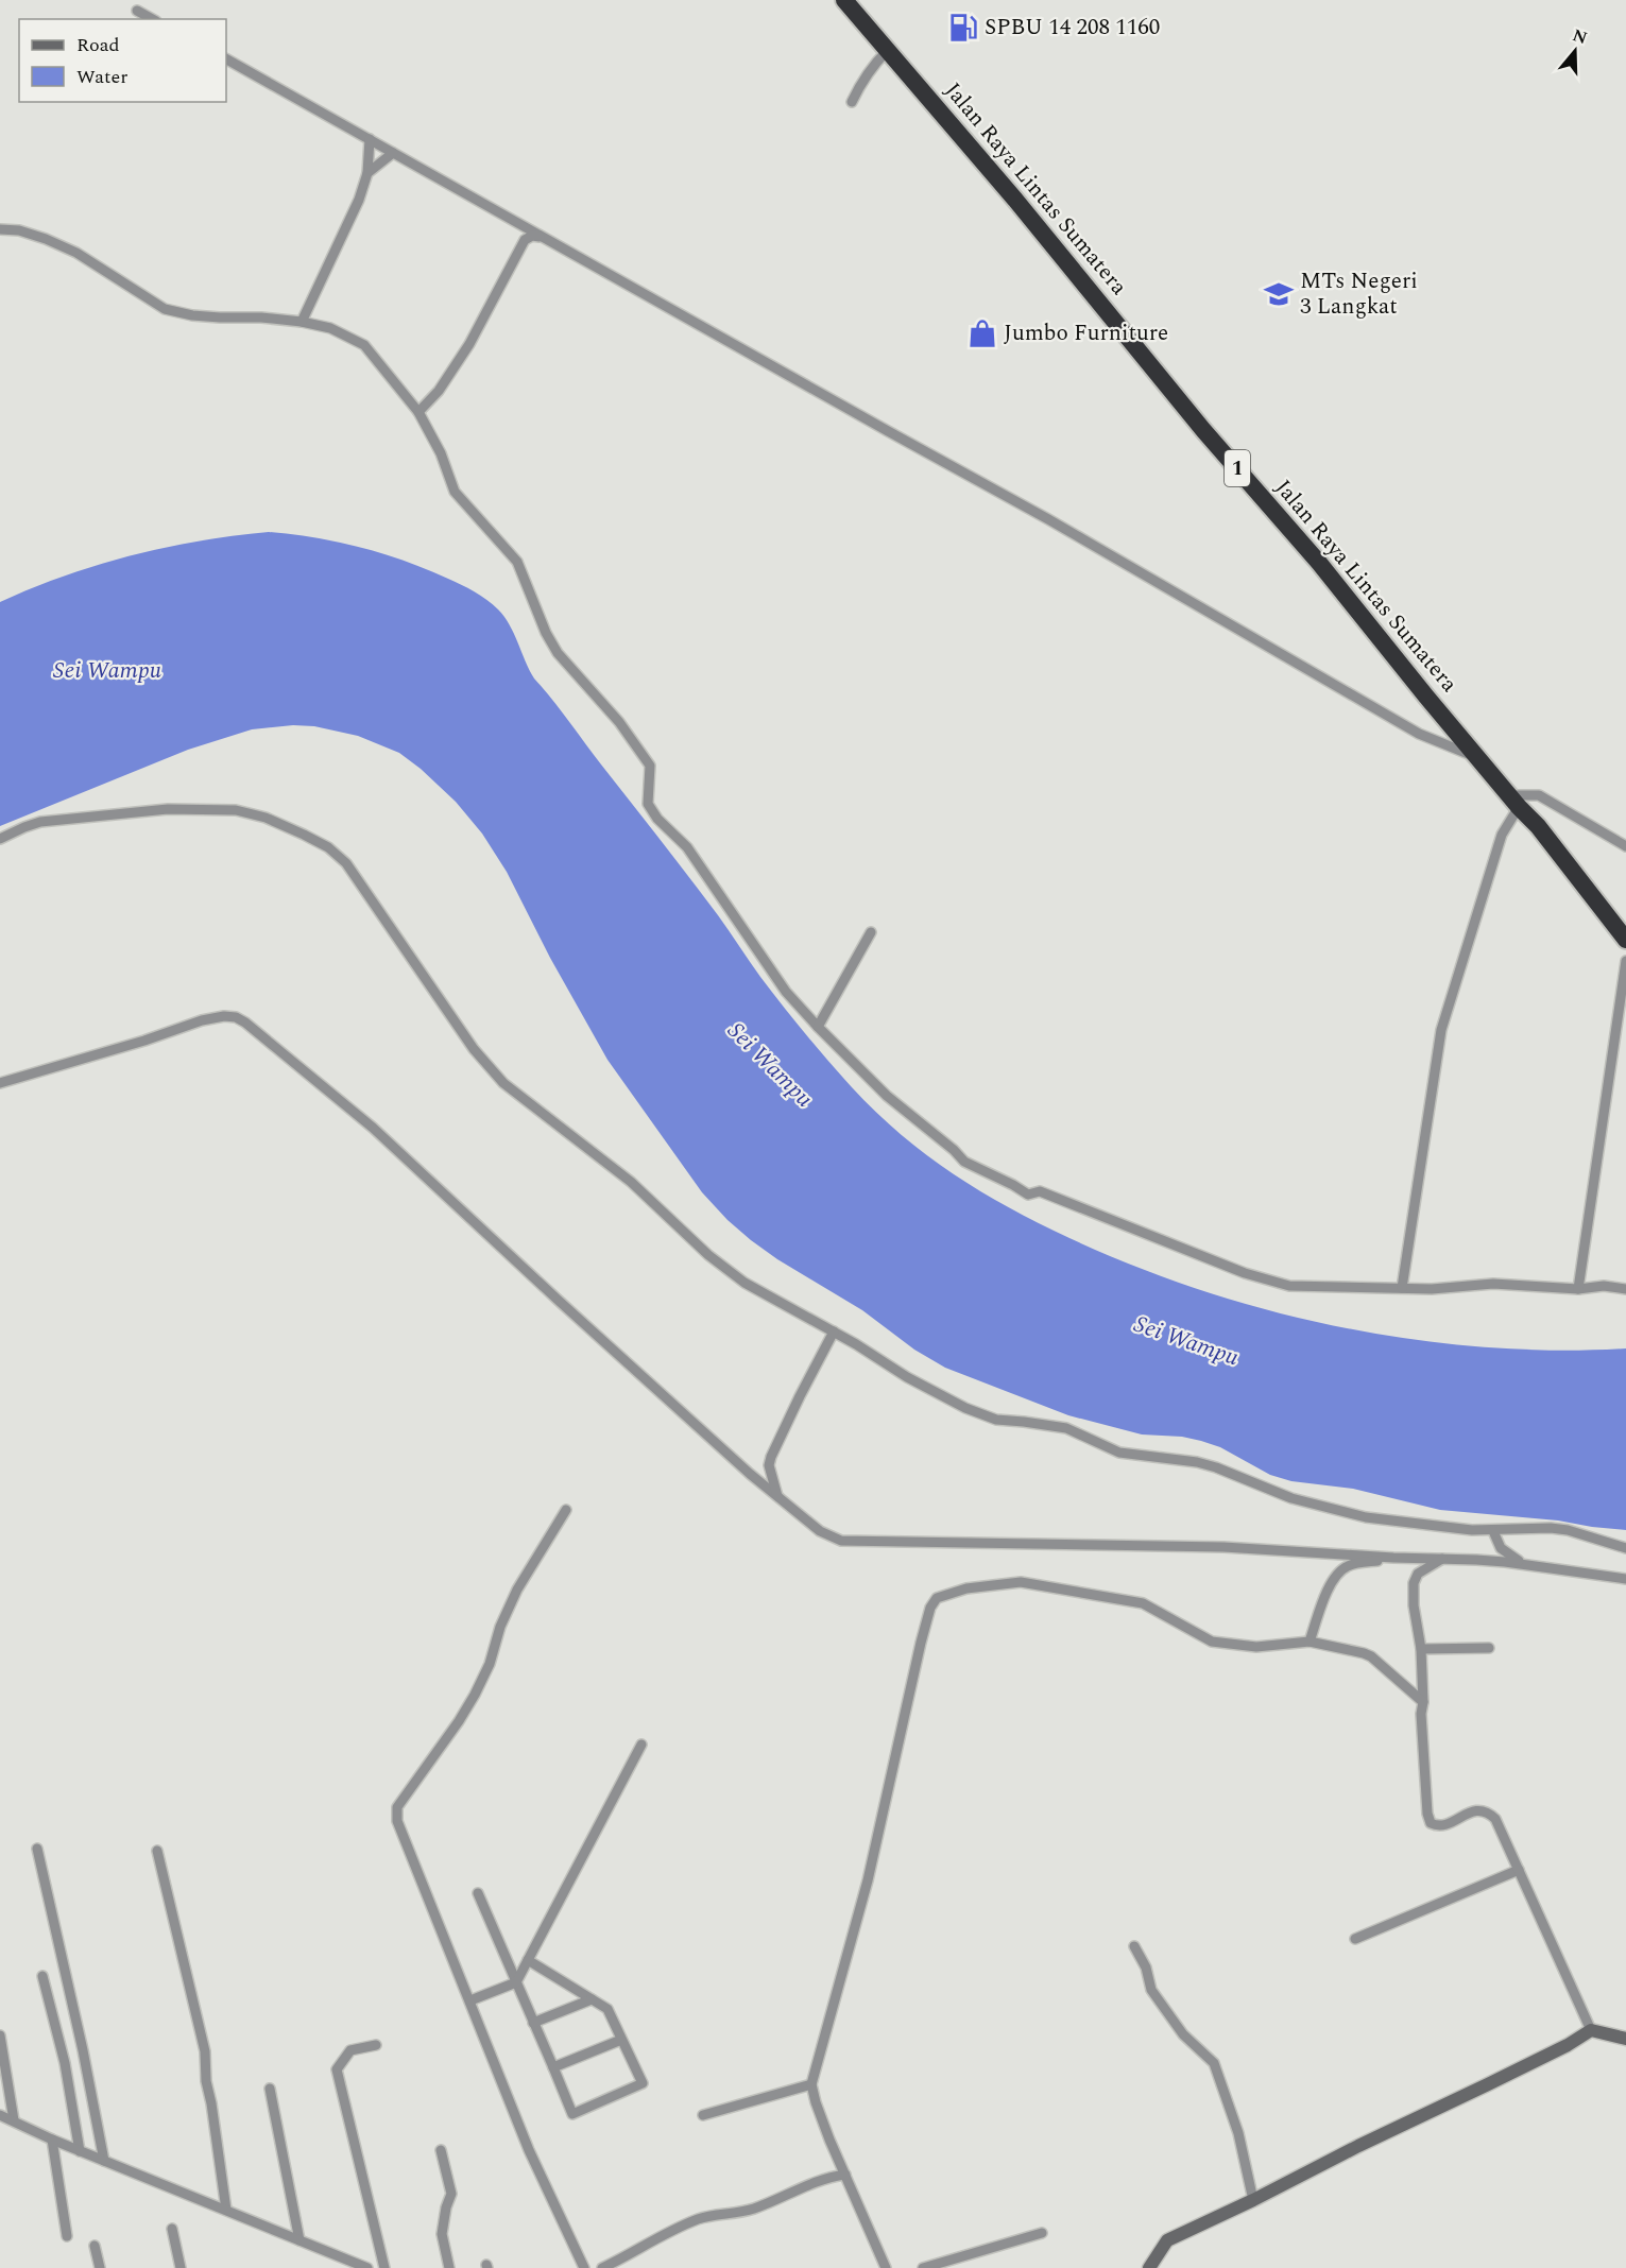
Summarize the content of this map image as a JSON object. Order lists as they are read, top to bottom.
{
  "streets": {
    "highway": ["Jalan Raya Lintas Sumatera", "1"]
  },
  "water": ["Sei Wampu"],
  "places": {
    "fuel station": ["SPBU 14 208 1160"],
    "school or university": ["MTs Negeri 3 Langkat"],
    "shop": ["Jumbo Furniture"]
  },
  "legend": ["Road", "Water"],
  "north": "top"
}
